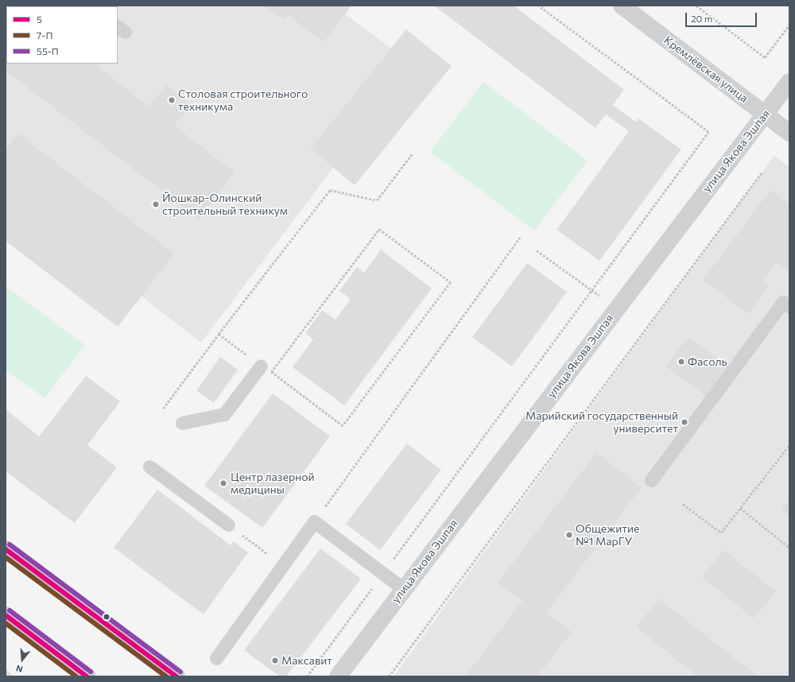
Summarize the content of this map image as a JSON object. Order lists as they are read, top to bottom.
{
  "streets": {
    "street": ["Кремлёвская улица", "улица Якова Эшпая"]
  },
  "crossings": [
    ["Кремлёвская улица", "улица Якова Эшпая"]
  ],
  "places": [
    "Столовая строительного техникума",
    "Йошкар-Олинский строительный техникум",
    "Фасоль",
    "Марийский государственный университет",
    "Центр лазерной медицины",
    "Общежитие №1 МарГУ",
    "Максавит"
  ],
  "lines": ["transit line 55-П", "transit line 5", "transit line 7-П"],
  "legend": ["5", "7-П", "55-П"],
  "scale_bar": "20 m",
  "north": "bottom"
}
